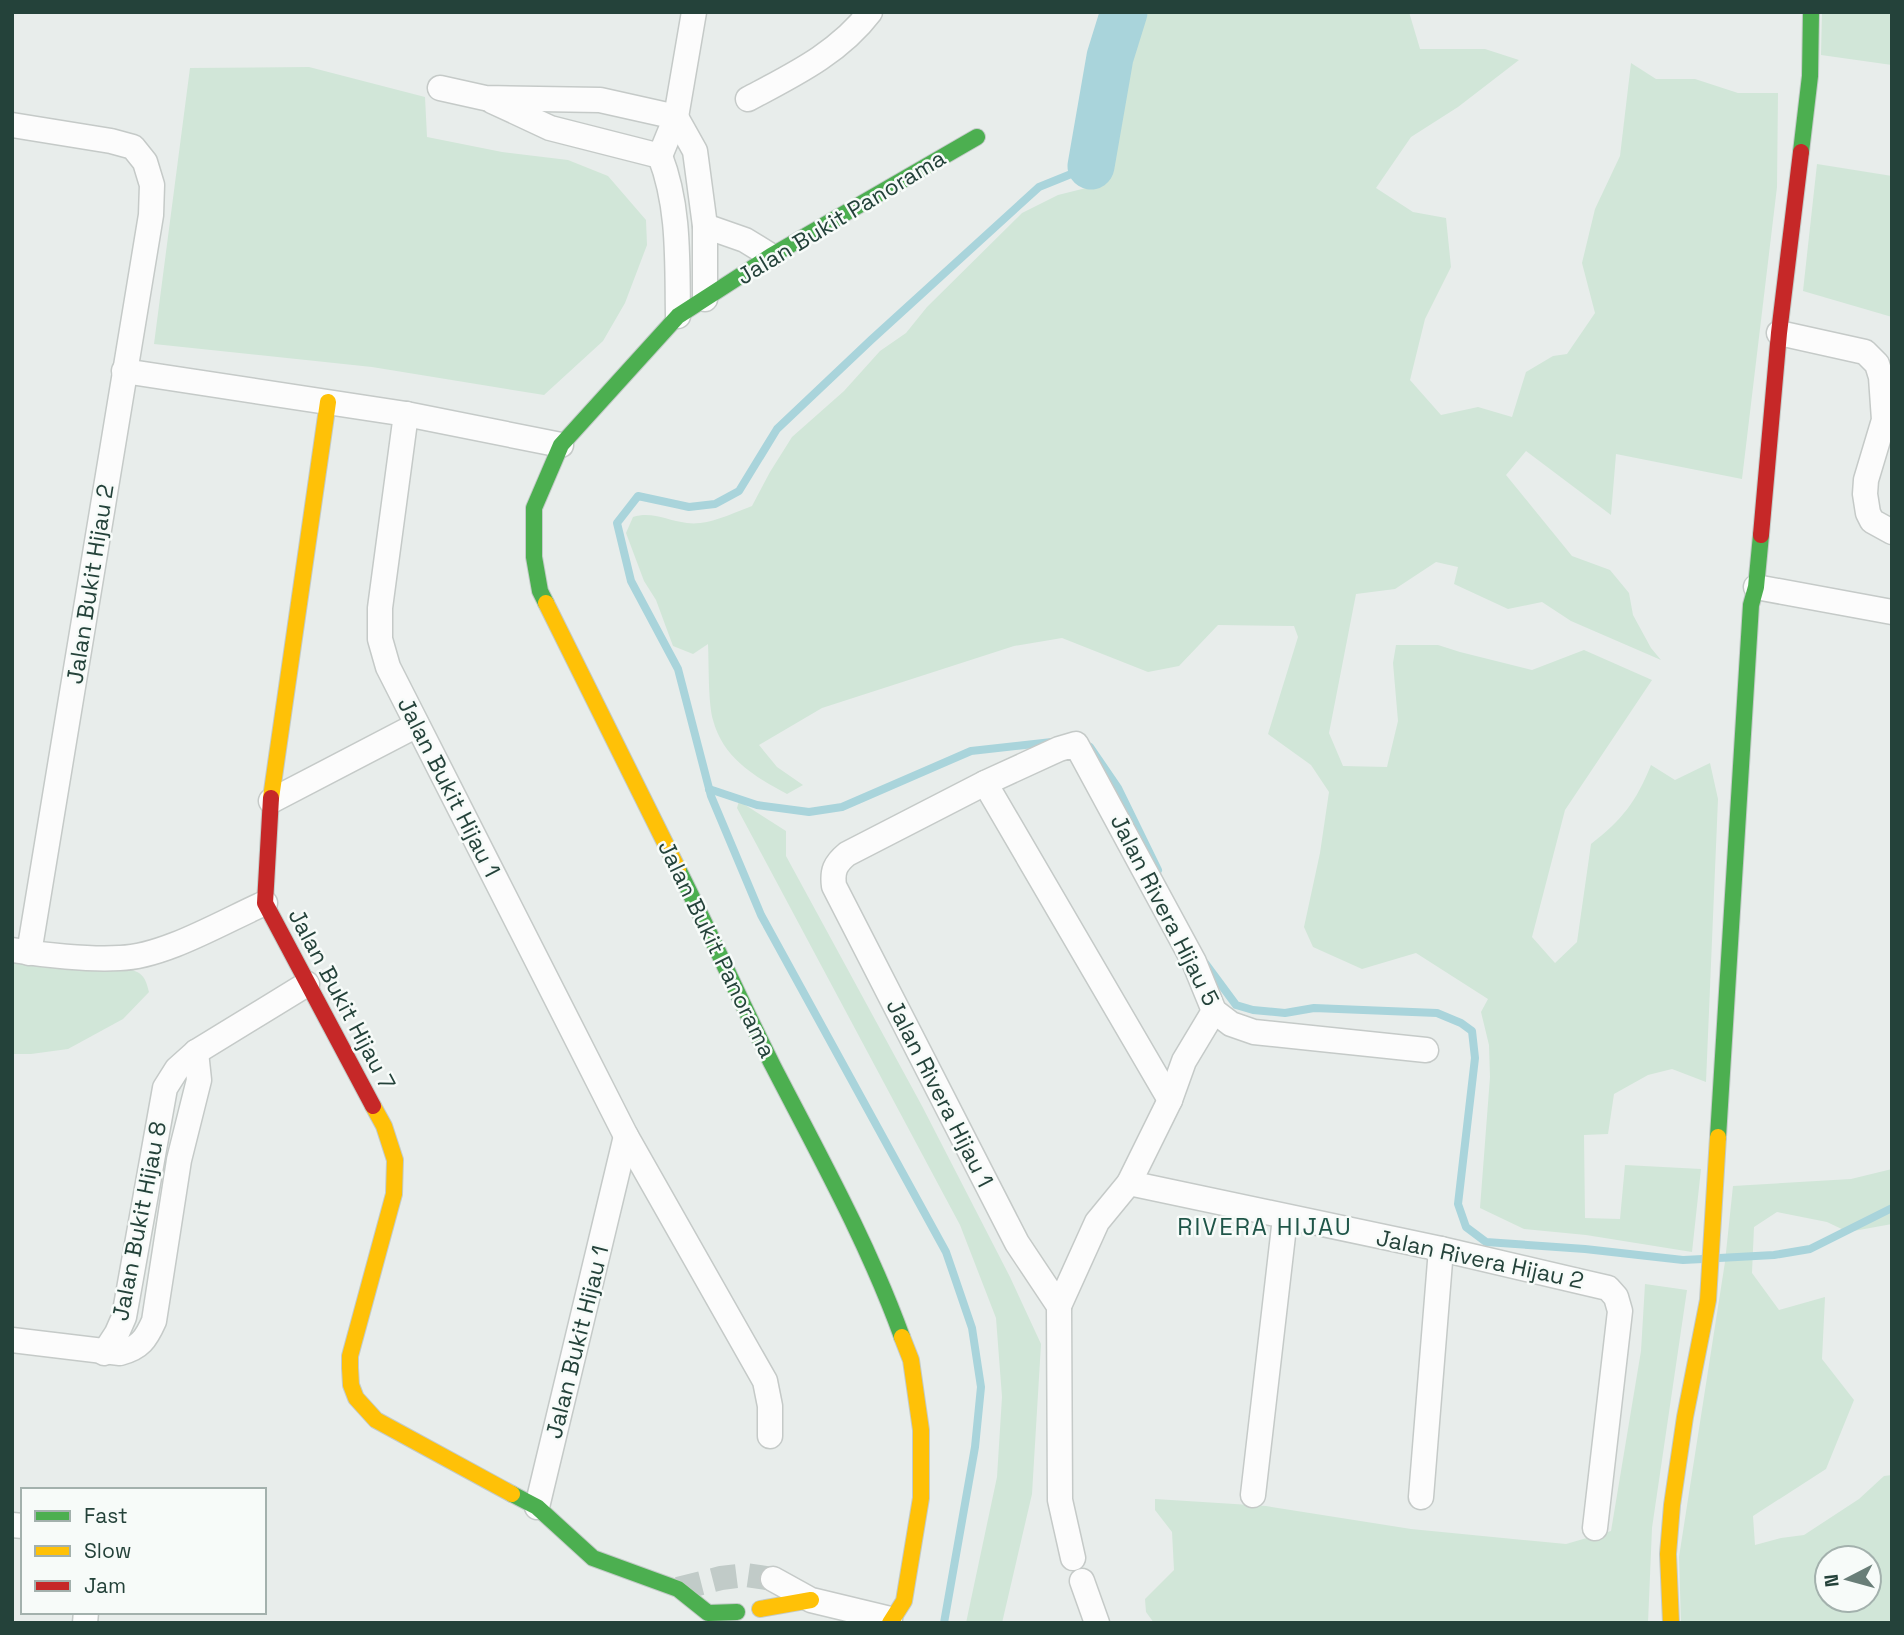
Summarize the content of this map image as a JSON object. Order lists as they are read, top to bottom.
{
  "streets": {
    "street": [
      "Jalan Bukit Panorama",
      "Jalan Bukit Hijau 2",
      "Jalan Bukit Hijau 1",
      "Jalan Rivera Hijau 5",
      "Jalan Bukit Hijau 7",
      "Jalan Rivera Hijau 1",
      "Jalan Bukit Hijau 8",
      "Jalan Rivera Hijau 2"
    ]
  },
  "crossings": [
    ["Jalan Bukit Hijau 1", "Jalan Bukit Hijau 7"],
    ["Jalan Rivera Hijau 5", "Jalan Rivera Hijau 1"],
    ["Jalan Bukit Hijau 7", "Jalan Bukit Hijau 8"]
  ],
  "districts": ["RIVERA HIJAU"],
  "legend": ["Fast", "Slow", "Jam"],
  "north": "left"
}
